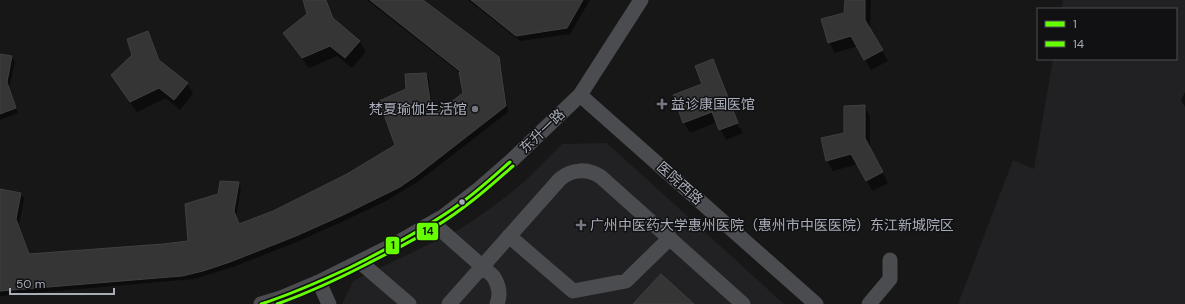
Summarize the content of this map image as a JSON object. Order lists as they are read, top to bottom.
{
  "streets": {
    "street": ["东升一路", "医院西路"]
  },
  "crossings": [
    ["东升一路", "医院西路"]
  ],
  "places": {
    "health": ["益诊康国医馆", "广州中医药大学惠州医院（惠州市中医医院）东江新城院区"],
    "other": ["梵夏瑜伽生活馆"]
  },
  "lines": ["transit line 1", "transit line 14"],
  "legend": ["1", "14"],
  "scale_bar": "50 m"
}
